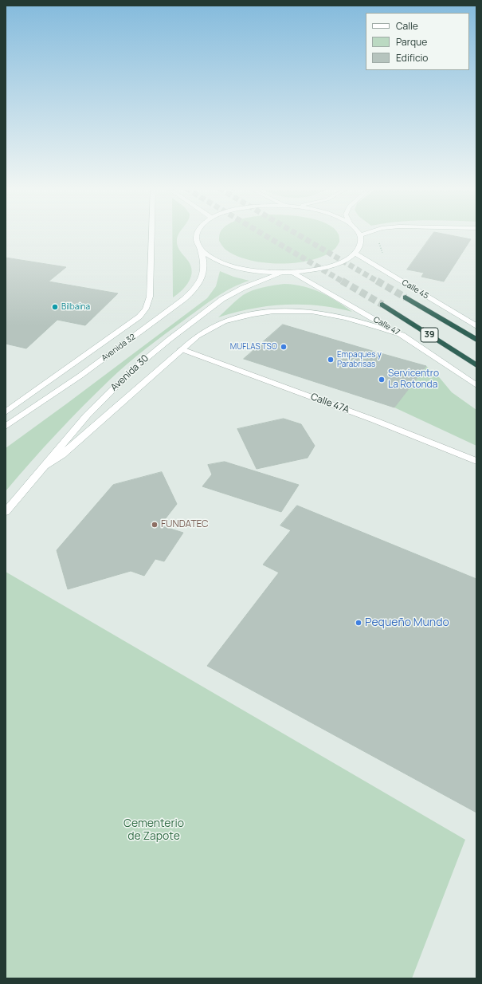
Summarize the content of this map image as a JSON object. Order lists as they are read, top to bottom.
{
  "streets": {
    "highway": ["39"],
    "main road": [
      "Calle 45",
      "Calle 47",
      "Avenida 32",
      "Avenida 30",
      "Calle 47A"
    ]
  },
  "parks": ["Cementerio de Zapote"],
  "places": [
    "Bilbaina",
    "MUFLAS TSO",
    "Empaques y Parabrisas",
    "Servicentro La Rotonda",
    "FUNDATEC",
    "Pequeño Mundo"
  ],
  "legend": ["Calle", "Parque", "Edificio"]
}
